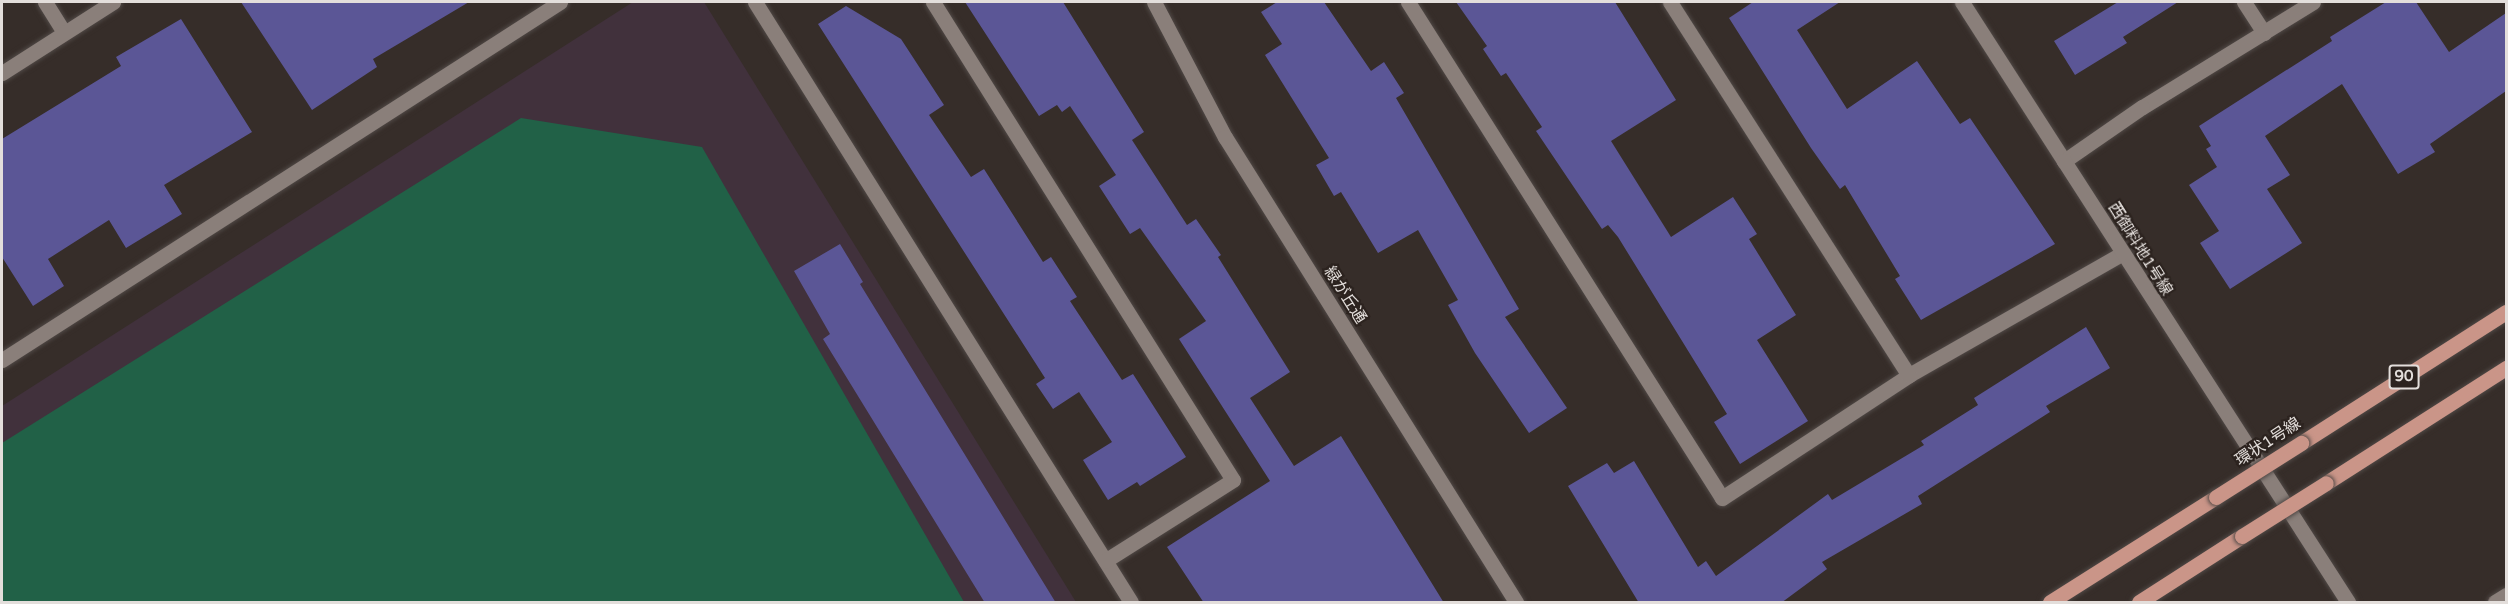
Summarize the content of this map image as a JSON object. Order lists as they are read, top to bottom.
{
  "streets": {
    "main road": ["90", "環状1号線"],
    "street": ["西御料地1号線", "緑が丘通"]
  }
}
